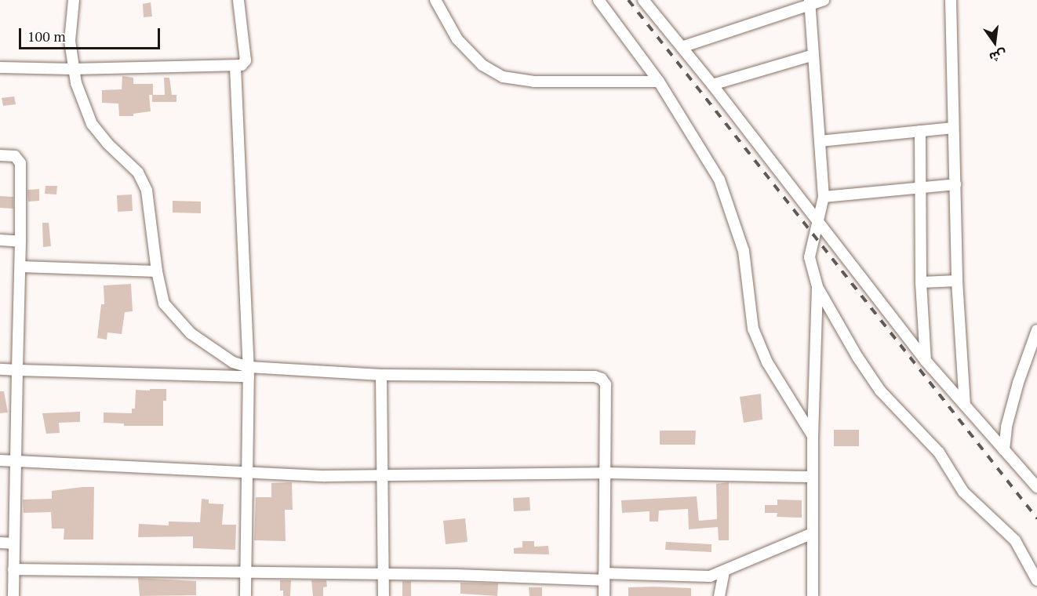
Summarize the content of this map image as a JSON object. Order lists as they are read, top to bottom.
{
  "scale_bar": "100 m",
  "north": "bottom"
}
